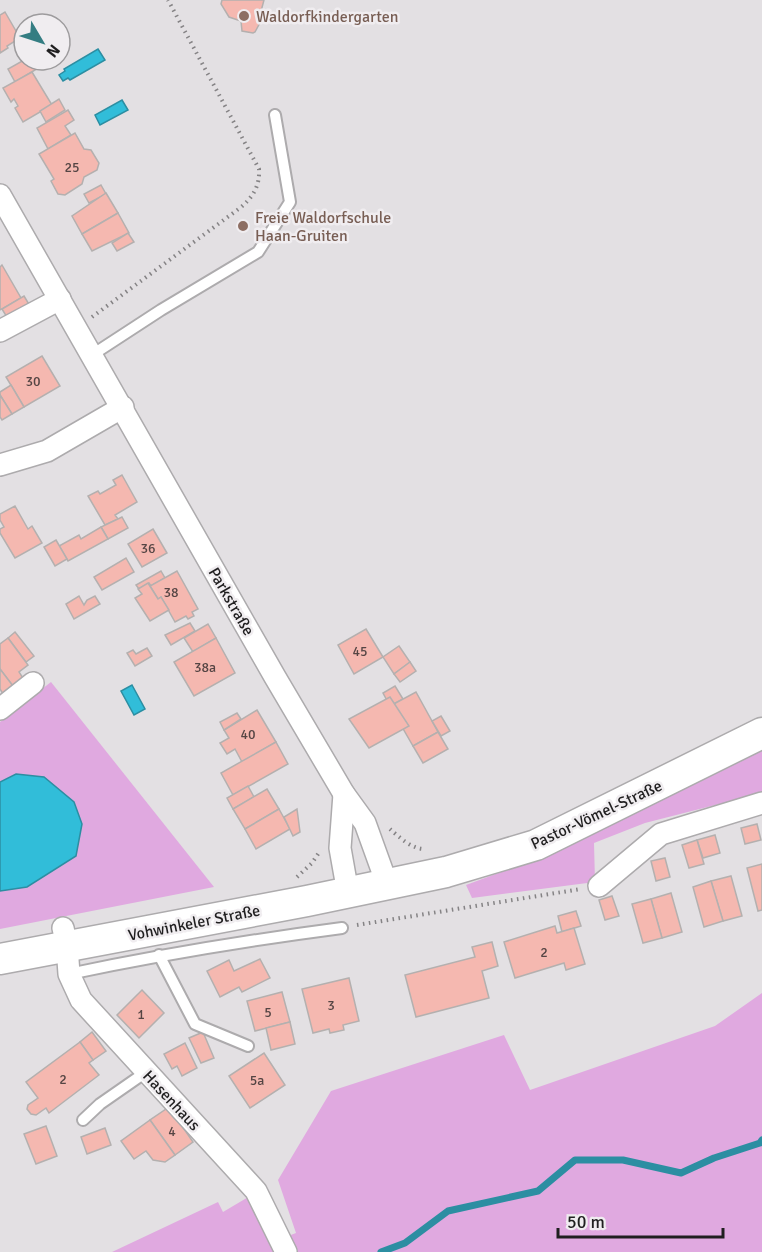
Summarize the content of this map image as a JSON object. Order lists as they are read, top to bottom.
{
  "streets": {
    "main road": ["Pastor-Vömel-Straße", "Vohwinkeler Straße"],
    "street": ["Parkstraße", "Hasenhaus"]
  },
  "crossings": [
    ["Parkstraße", "Pastor-Vömel-Straße"],
    ["Parkstraße", "Vohwinkeler Straße"],
    ["Pastor-Vömel-Straße", "Vohwinkeler Straße"],
    ["Vohwinkeler Straße", "Hasenhaus"]
  ],
  "places": ["Waldorfkindergarten", "Freie Waldorfschule Haan-Gruiten"],
  "house_numbers": [
    "25",
    "30",
    "36",
    "38",
    "45",
    "38a",
    "40",
    "2",
    "3",
    "5",
    "1",
    "2",
    "5a",
    "4"
  ],
  "scale_bar": "50 m",
  "north": "bottom right"
}
